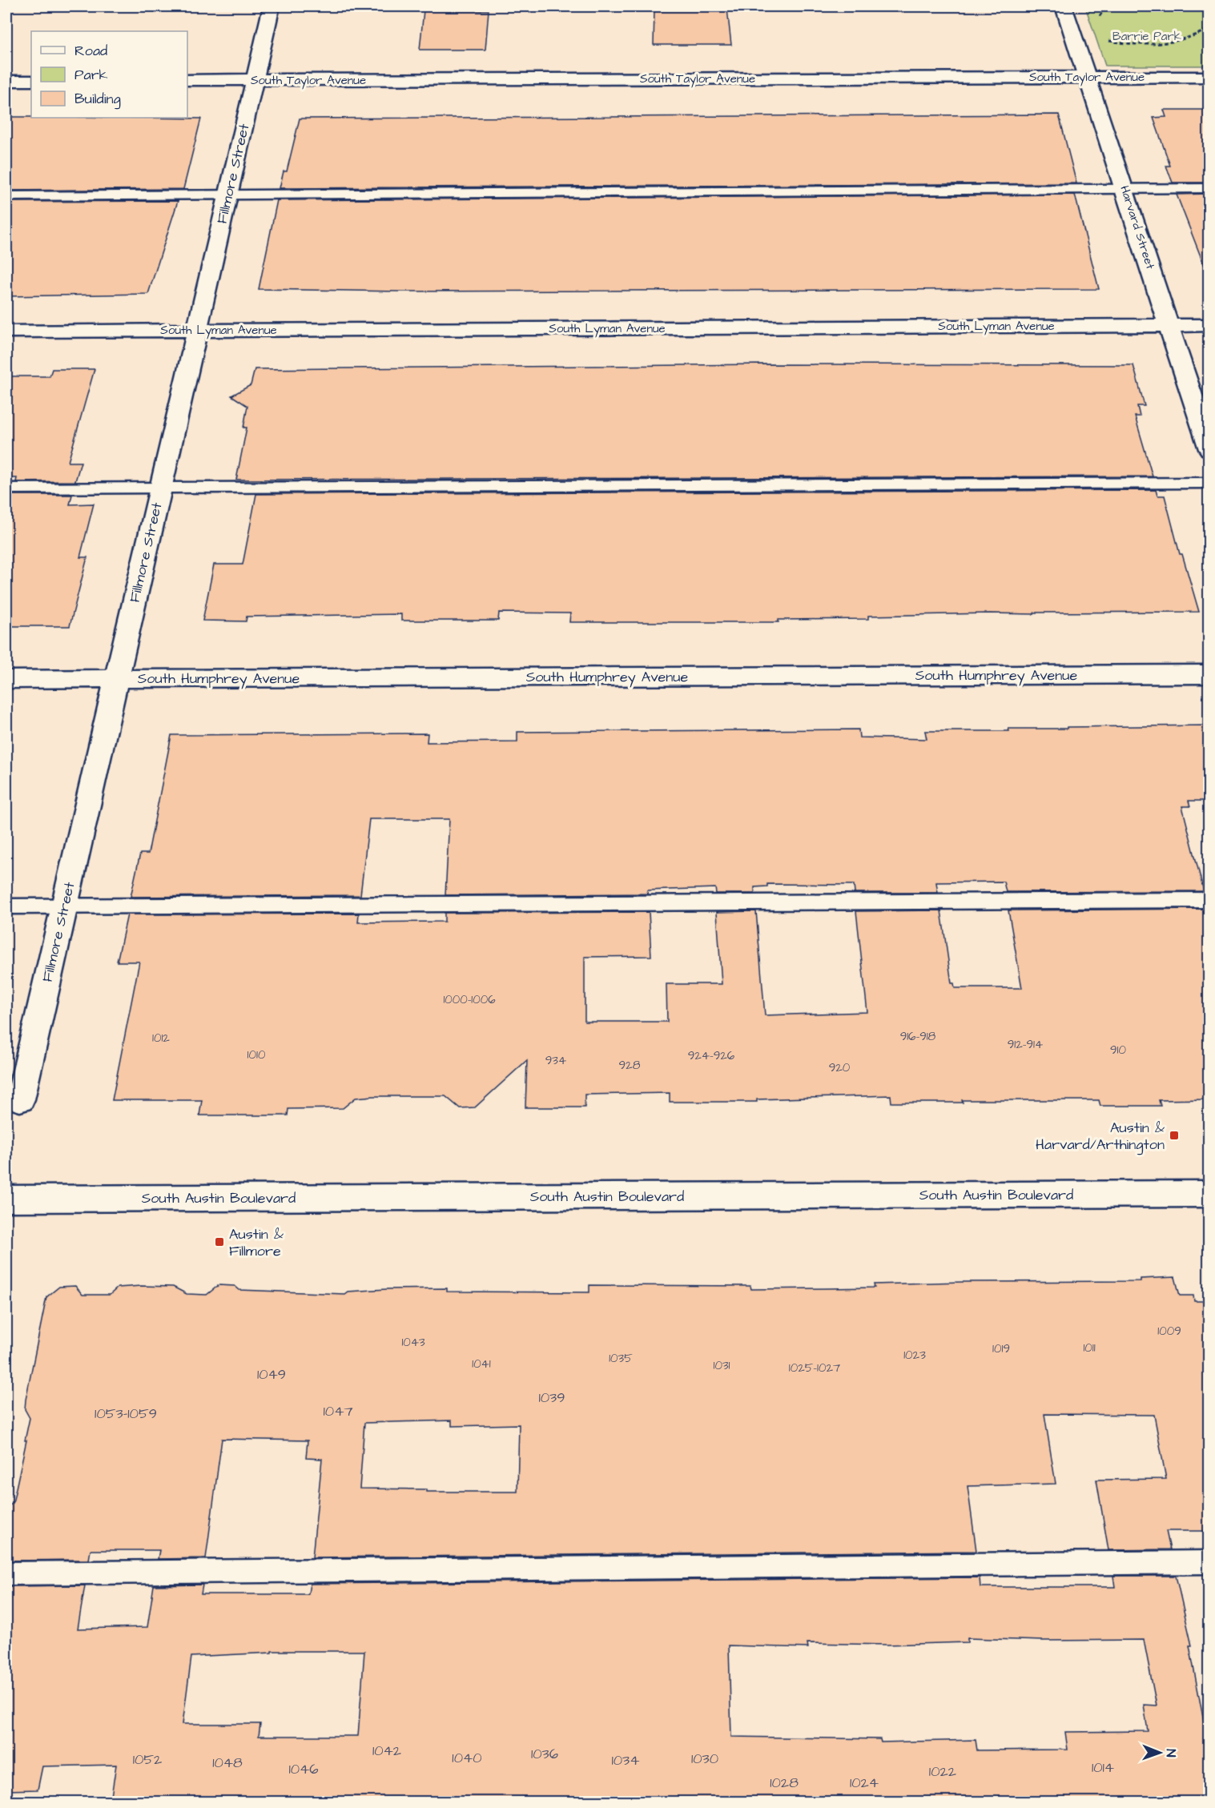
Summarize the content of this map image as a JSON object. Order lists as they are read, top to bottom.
{
  "streets": {
    "street": [
      "South Taylor Avenue",
      "Fillmore Street",
      "Harvard Street",
      "South Lyman Avenue",
      "South Humphrey Avenue",
      "South Austin Boulevard"
    ]
  },
  "crossings": [
    ["South Taylor Avenue", "Fillmore Street"],
    ["South Taylor Avenue", "Harvard Street"],
    ["Fillmore Street", "South Lyman Avenue"],
    ["Fillmore Street", "South Humphrey Avenue"],
    ["Harvard Street", "South Lyman Avenue"]
  ],
  "parks": ["Barrie Park"],
  "places": {
    "transit": ["Austin & Harvard/Arthington", "Austin & Fillmore"]
  },
  "house_numbers": [
    "1000-1006",
    "916-918",
    "1012",
    "912-914",
    "910",
    "1010",
    "924-926",
    "934",
    "928",
    "920",
    "1009",
    "1043",
    "1011",
    "1019",
    "1023",
    "1035",
    "1041",
    "1031",
    "1025-1027",
    "1049",
    "1039",
    "1047",
    "1053-1059",
    "1042",
    "1036",
    "1040",
    "1030",
    "1052",
    "1034",
    "1048",
    "1014",
    "1046",
    "1022",
    "1028",
    "1024"
  ],
  "legend": ["Road", "Park", "Building"],
  "north": "right"
}
